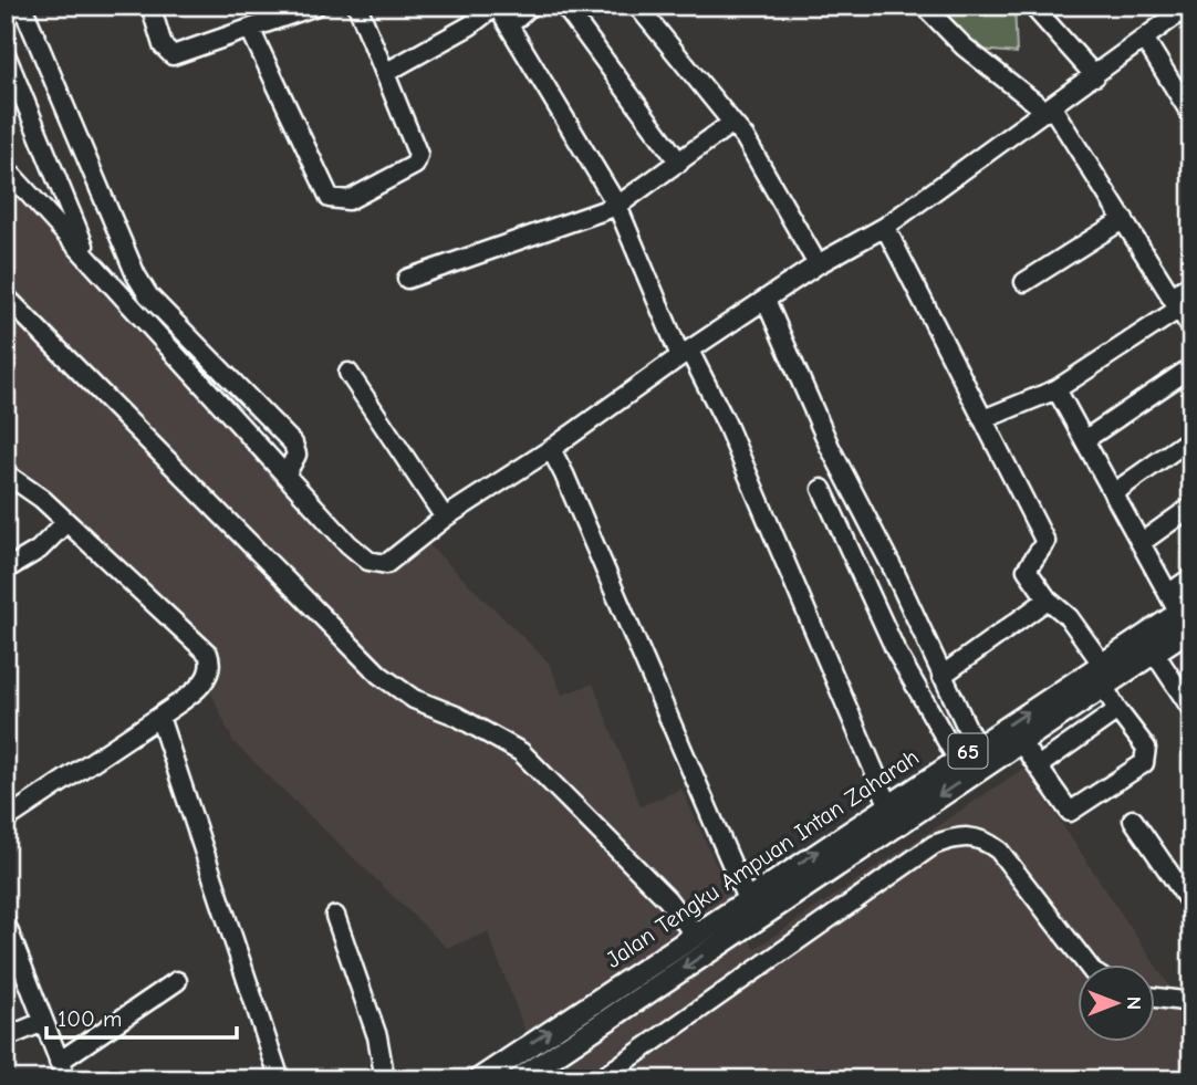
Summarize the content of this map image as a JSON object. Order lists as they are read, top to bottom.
{
  "streets": {
    "main road": ["65", "Jalan Tengku Ampuan Intan Zaharah"]
  },
  "scale_bar": "100 m",
  "north": "right"
}
